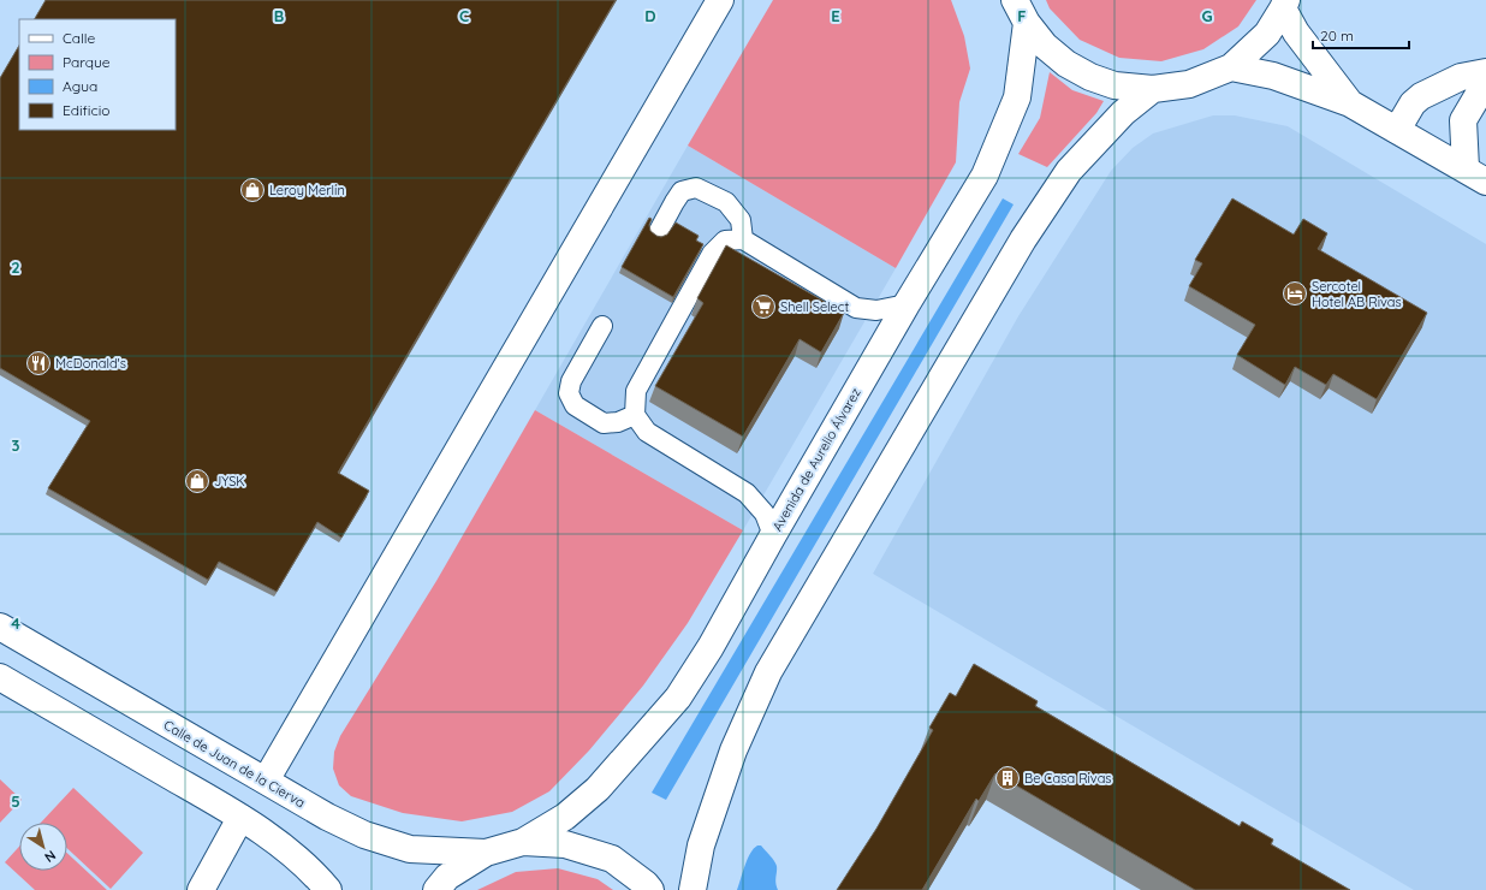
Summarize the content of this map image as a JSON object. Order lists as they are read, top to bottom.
{
  "streets": {
    "street": ["Avenida de Aurelio Álvarez", "Calle de Juan de la Cierva"]
  },
  "places": {
    "shop": ["Leroy Merlin", "JYSK"],
    "hotel": ["Sercotel Hotel AB Rivas"],
    "supermarket": ["Shell Select"],
    "restaurant": ["McDonald's"],
    "building": ["Be Casa Rivas"]
  },
  "legend": [
    "Calle",
    "Parque",
    "Agua",
    "Edificio"
  ],
  "scale_bar": "20 m",
  "north": "bottom right",
  "grid": {
    "columns": [
      "B",
      "C",
      "D",
      "E",
      "F",
      "G"
    ],
    "rows": [
      "2",
      "3",
      "4",
      "5"
    ]
  }
}
